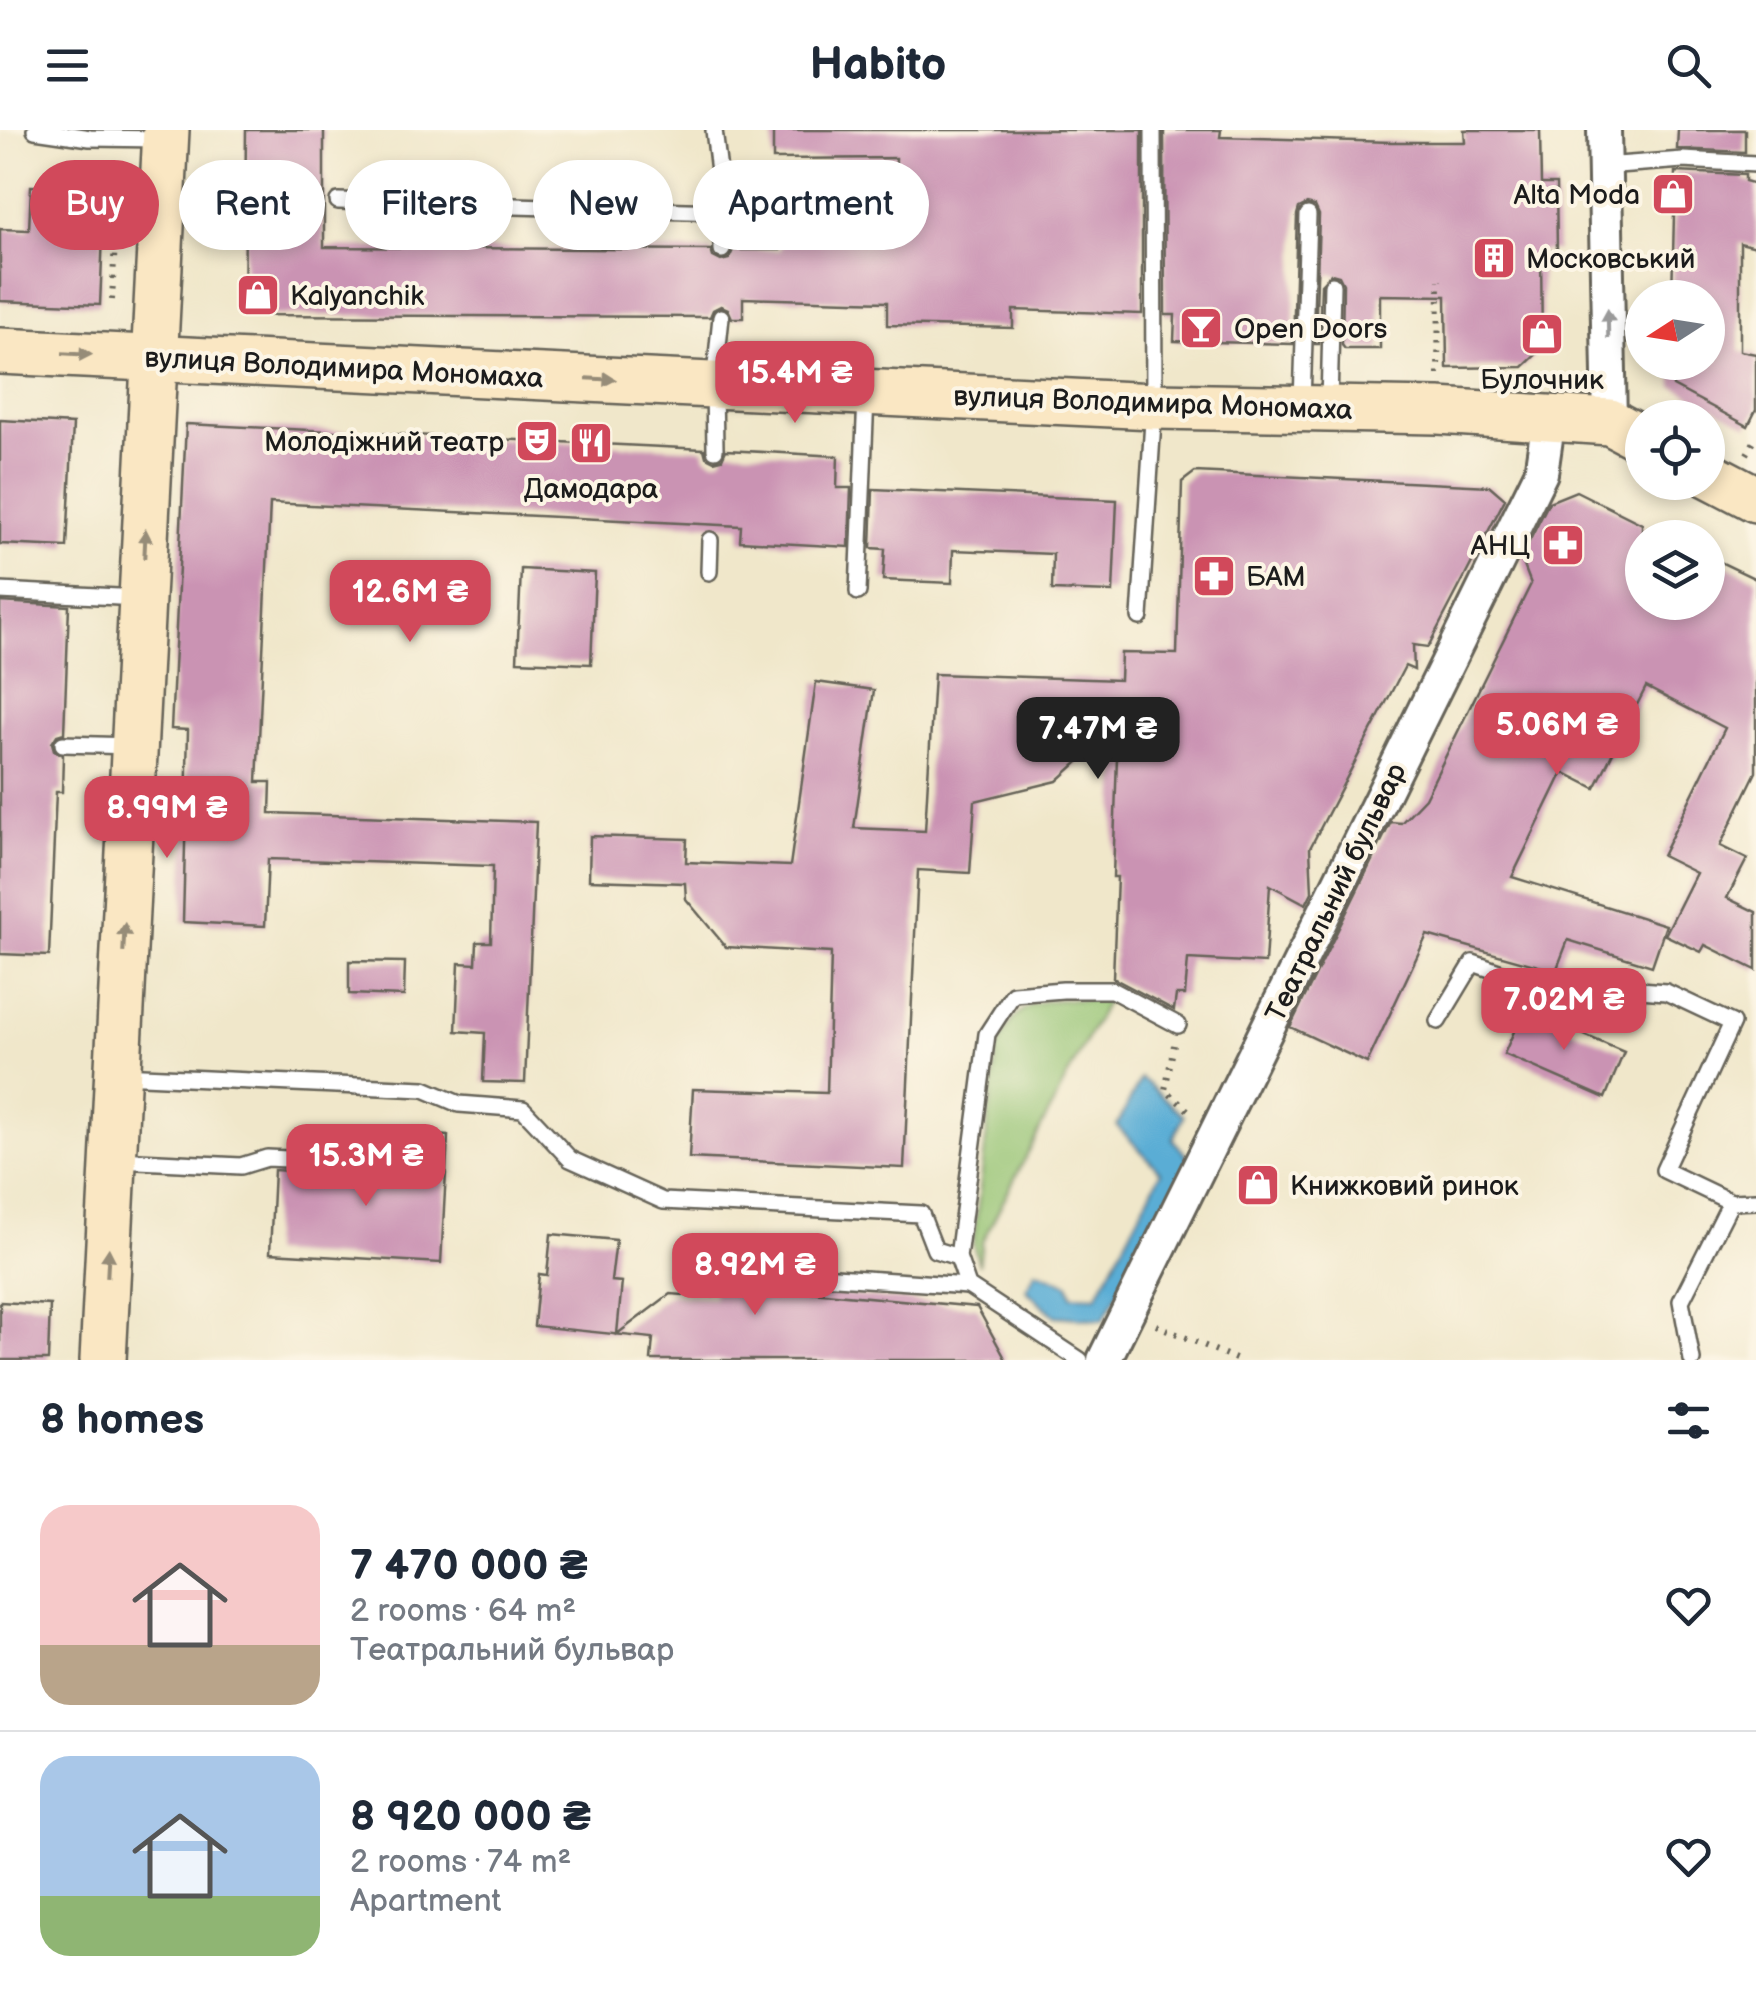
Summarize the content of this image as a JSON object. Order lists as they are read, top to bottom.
{
  "streets": {
    "main road": ["вулиця Володимира Мономаха"],
    "street": ["Театральний бульвар"]
  },
  "crossings": [
    ["вулиця Володимира Мономаха", "Театральний бульвар"]
  ],
  "one_way": ["вулиця Володимира Мономаха"],
  "places": {
    "shop": [
      "Alta Moda",
      "Kalyanchik",
      "Булочник",
      "Книжковий ринок"
    ],
    "building": ["Московський"],
    "bar": ["Open Doors"],
    "theatre": ["Молодіжний театр"],
    "restaurant": ["Дамодара"],
    "pharmacy": ["АНЦ", "БАМ"]
  },
  "north": "left",
  "page": {
    "header": "Habito",
    "chip": [
      "Buy",
      "Rent",
      "Filters",
      "New",
      "Apartment"
    ],
    "price": [
      "15.4M ₴",
      "12.6M ₴",
      "5.06M ₴",
      "7.47M ₴",
      "8.99M ₴",
      "7.02M ₴",
      "15.3M ₴",
      "8.92M ₴"
    ],
    "heading": "8 homes",
    "list": [
      {
        "name": "7 470 000 ₴",
        "note": "2 rooms · 64 m² · Театральний бульвар"
      },
      {
        "name": "8 920 000 ₴",
        "note": "2 rooms · 74 m² · Apartment"
      }
    ]
  }
}
